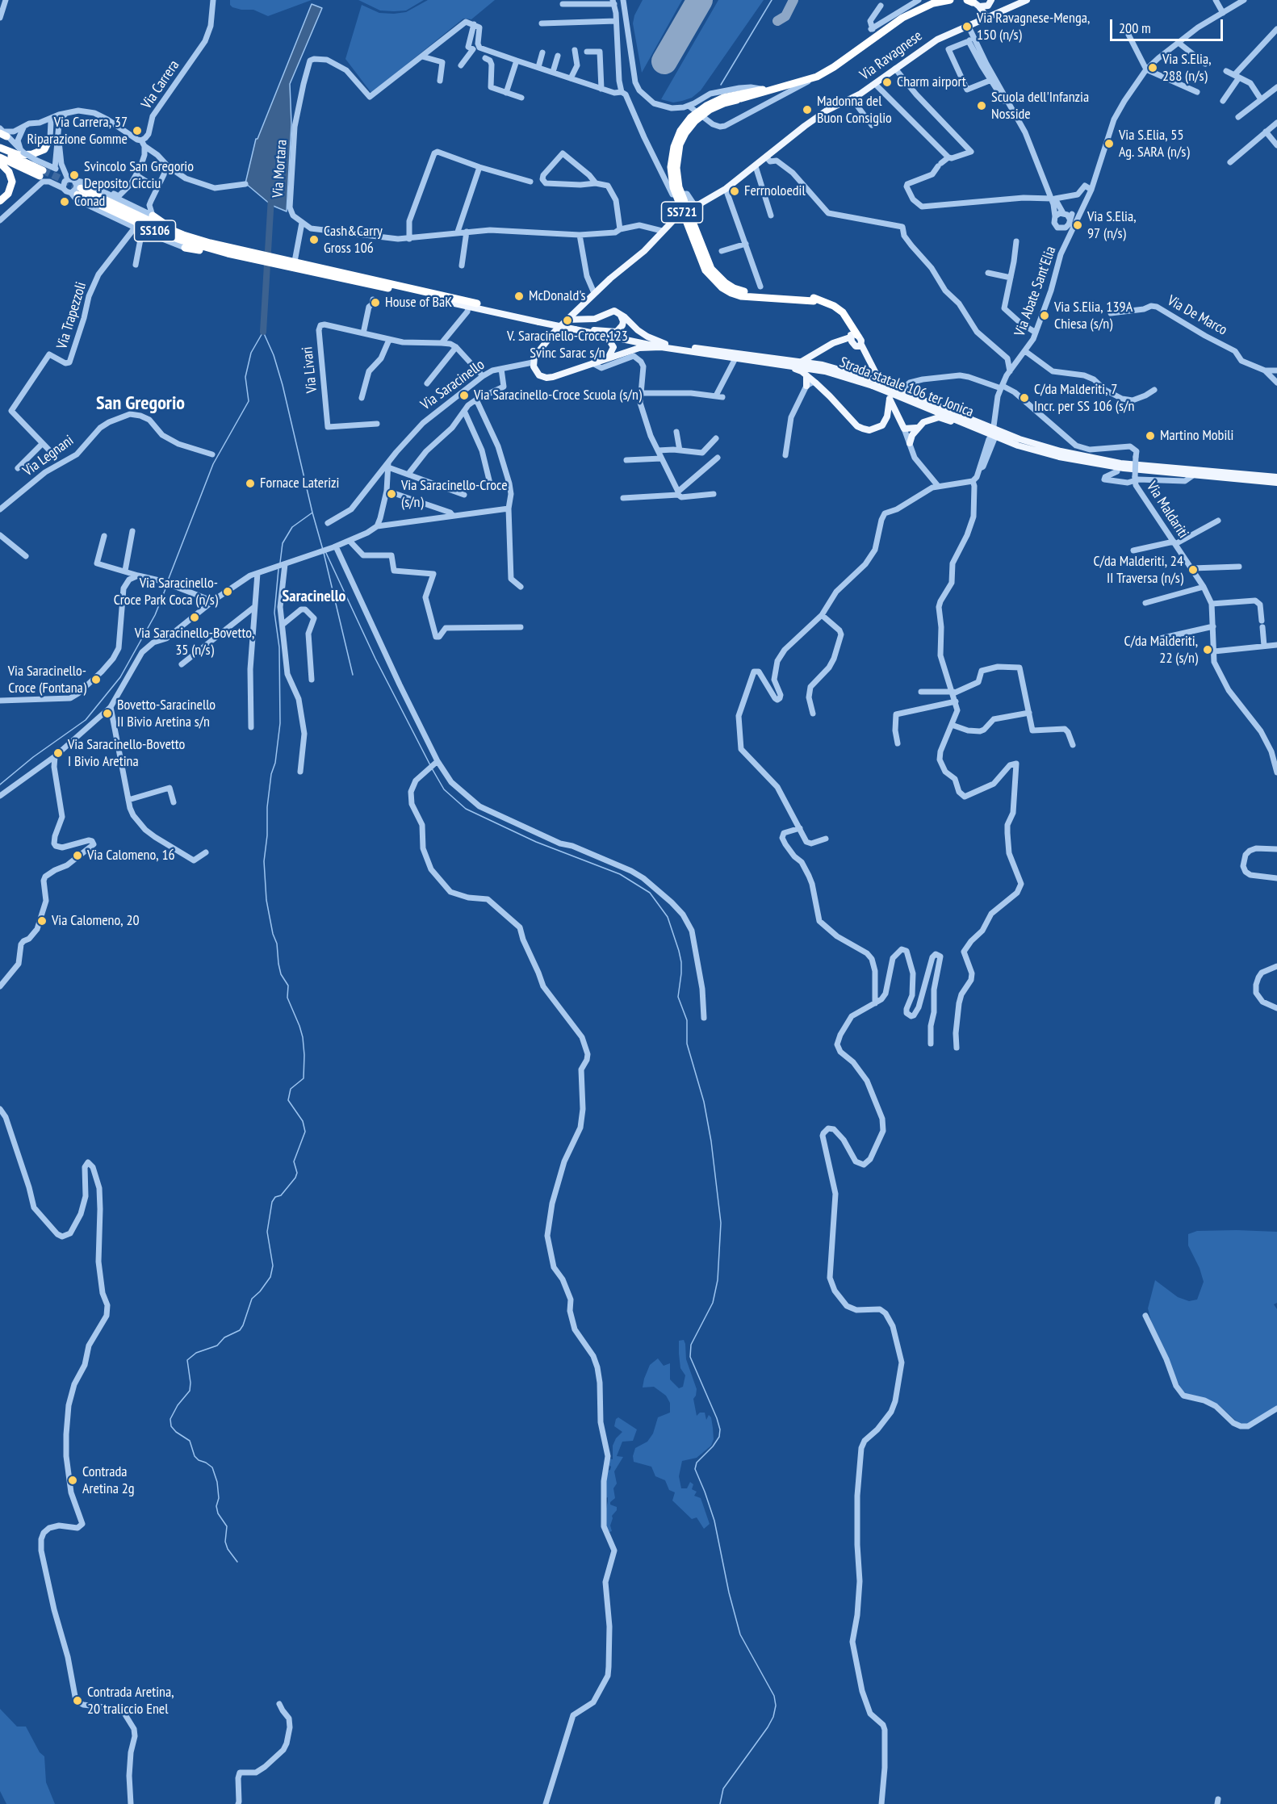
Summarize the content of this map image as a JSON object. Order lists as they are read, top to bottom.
{
  "streets": {
    "highway": ["SS721", "SS106", "Strada statale 106 ter Jonica"],
    "main road": ["Via Ravagnese"],
    "street": [
      "Via Carrera",
      "Via Mortara",
      "Via Abate Sant'Elia",
      "Via Trapezzoli",
      "Via De Marco",
      "Via Livari",
      "Via Saracinello",
      "Via Legnani",
      "Via Maldariti"
    ]
  },
  "crossings": [
    ["SS721", "Strada statale 106 ter Jonica"],
    ["SS106", "Strada statale 106 ter Jonica"],
    ["Via Abate Sant'Elia", "Via Maldariti"]
  ],
  "districts": ["San Gregorio", "Saracinello"],
  "places": [
    "Via Ravagnese-Menga, 150 (n/s)",
    "Via S.Elia, 288 (n/s)",
    "Charm airport",
    "Scuola dell'Infanzia Nosside",
    "Madonna del Buon Consiglio",
    "Via Carrera, 37 Riparazione Gomme",
    "Via S.Elia, 55 Ag. SARA (n/s)",
    "Svincolo San Gregorio Deposito Cicciu",
    "Ferrnoloedil",
    "Conad",
    "Via S.Elia, 97 (n/s)",
    "Cash&Carry Gross 106",
    "McDonald's",
    "House of BaK",
    "Via S.Elia, 139A Chiesa (s/n)",
    "V. Saracinello-Croce,123 Svinc Sarac s/n",
    "Via Saracinello-Croce Scuola (s/n)",
    "C/da Malderiti, 7 Incr. per SS 106 (s/n",
    "Martino Mobili",
    "Fornace Laterizi",
    "Via Saracinello-Croce (s/n)",
    "C/da Malderiti, 24 II Traversa (n/s)",
    "Via Saracinello- Croce Park Coca (n/s)",
    "Via Saracinello-Bovetto, 35 (n/s)",
    "C/da Malderiti, 22 (s/n)",
    "Via Saracinello- Croce (Fontana)",
    "Bovetto-Saracinello II Bivio Aretina s/n",
    "Via Saracinello-Bovetto I Bivio Aretina",
    "Via Calomeno, 16",
    "Via Calomeno, 20",
    "Contrada Aretina 2g",
    "Contrada Aretina, 20 traliccio Enel"
  ],
  "scale_bar": "200 m"
}
